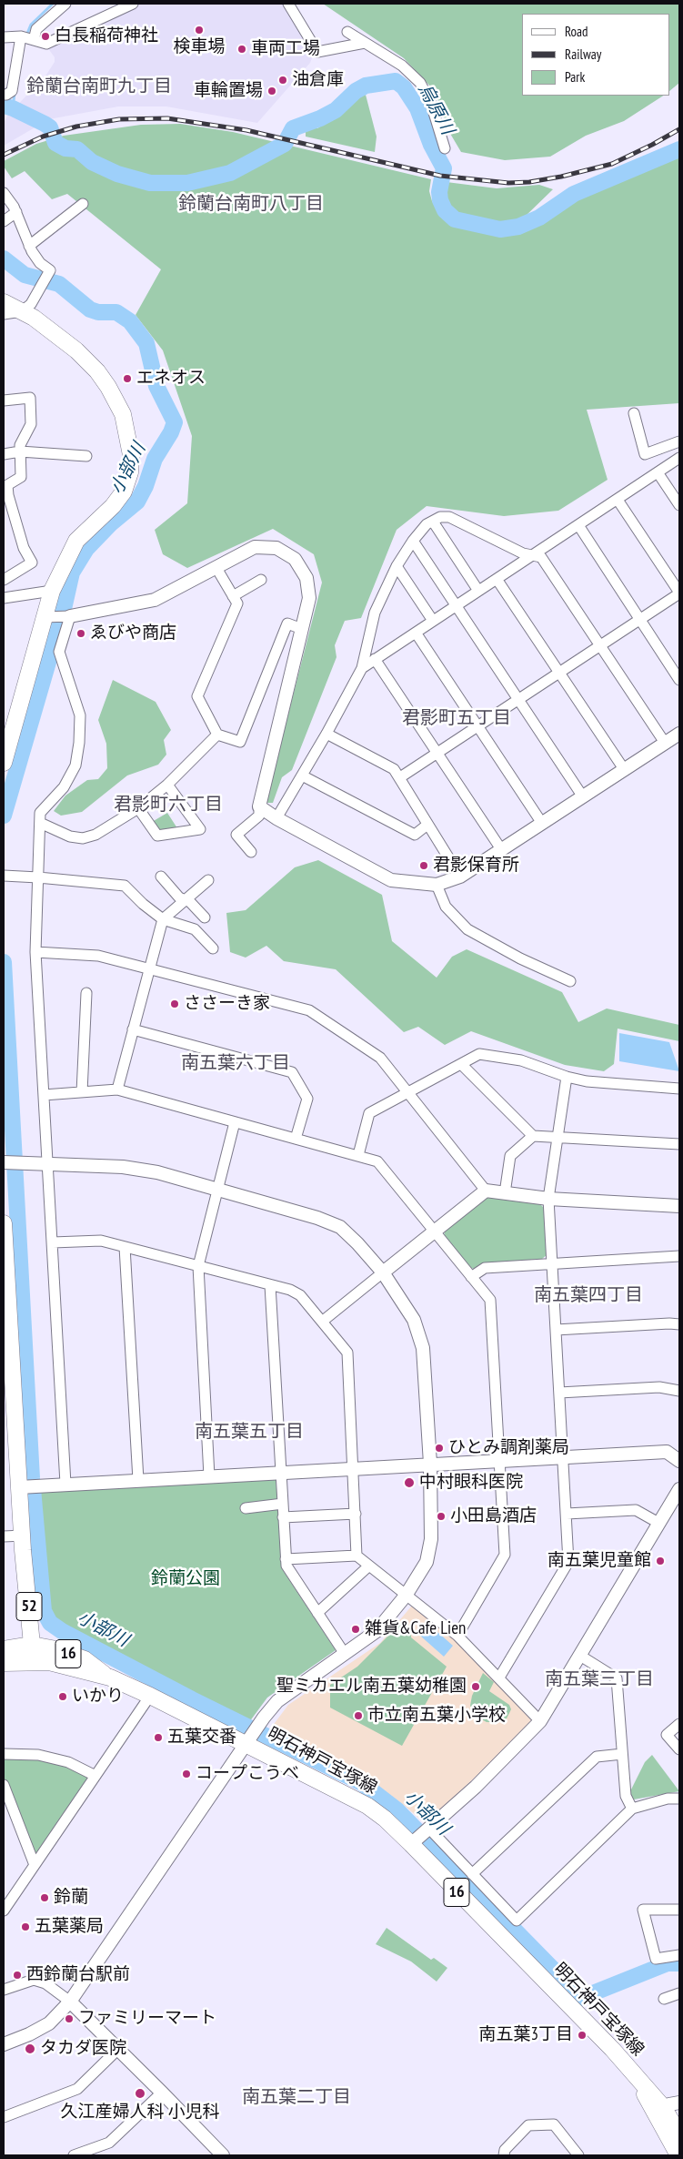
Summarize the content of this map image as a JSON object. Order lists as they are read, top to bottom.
{
  "streets": {
    "main road": ["52", "16", "明石神戸宝塚線"]
  },
  "crossings": [
    ["52", "明石神戸宝塚線"]
  ],
  "districts": [
    "鈴蘭台南町九丁目",
    "鈴蘭台南町八丁目",
    "君影町五丁目",
    "君影町六丁目",
    "南五葉六丁目",
    "南五葉四丁目",
    "南五葉五丁目",
    "南五葉三丁目",
    "南五葉二丁目"
  ],
  "water": ["烏原川", "小部川"],
  "parks": ["鈴蘭公園"],
  "places": [
    "検車場",
    "白長稲荷神社",
    "車両工場",
    "油倉庫",
    "車輪置場",
    "エネオス",
    "ゑびや商店",
    "君影保育所",
    "ささーき家",
    "ひとみ調剤薬局",
    "中村眼科医院",
    "小田島酒店",
    "南五葉児童館",
    "雑貨&Cafe Lien",
    "聖ミカエル南五葉幼稚園",
    "いかり",
    "市立南五葉小学校",
    "五葉交番",
    "コープこうべ",
    "鈴蘭",
    "五葉薬局",
    "西鈴蘭台駅前",
    "ファミリーマート",
    "南五葉3丁目",
    "タカダ医院",
    "久江産婦人科 小児科"
  ],
  "legend": ["Road", "Railway", "Park"]
}
